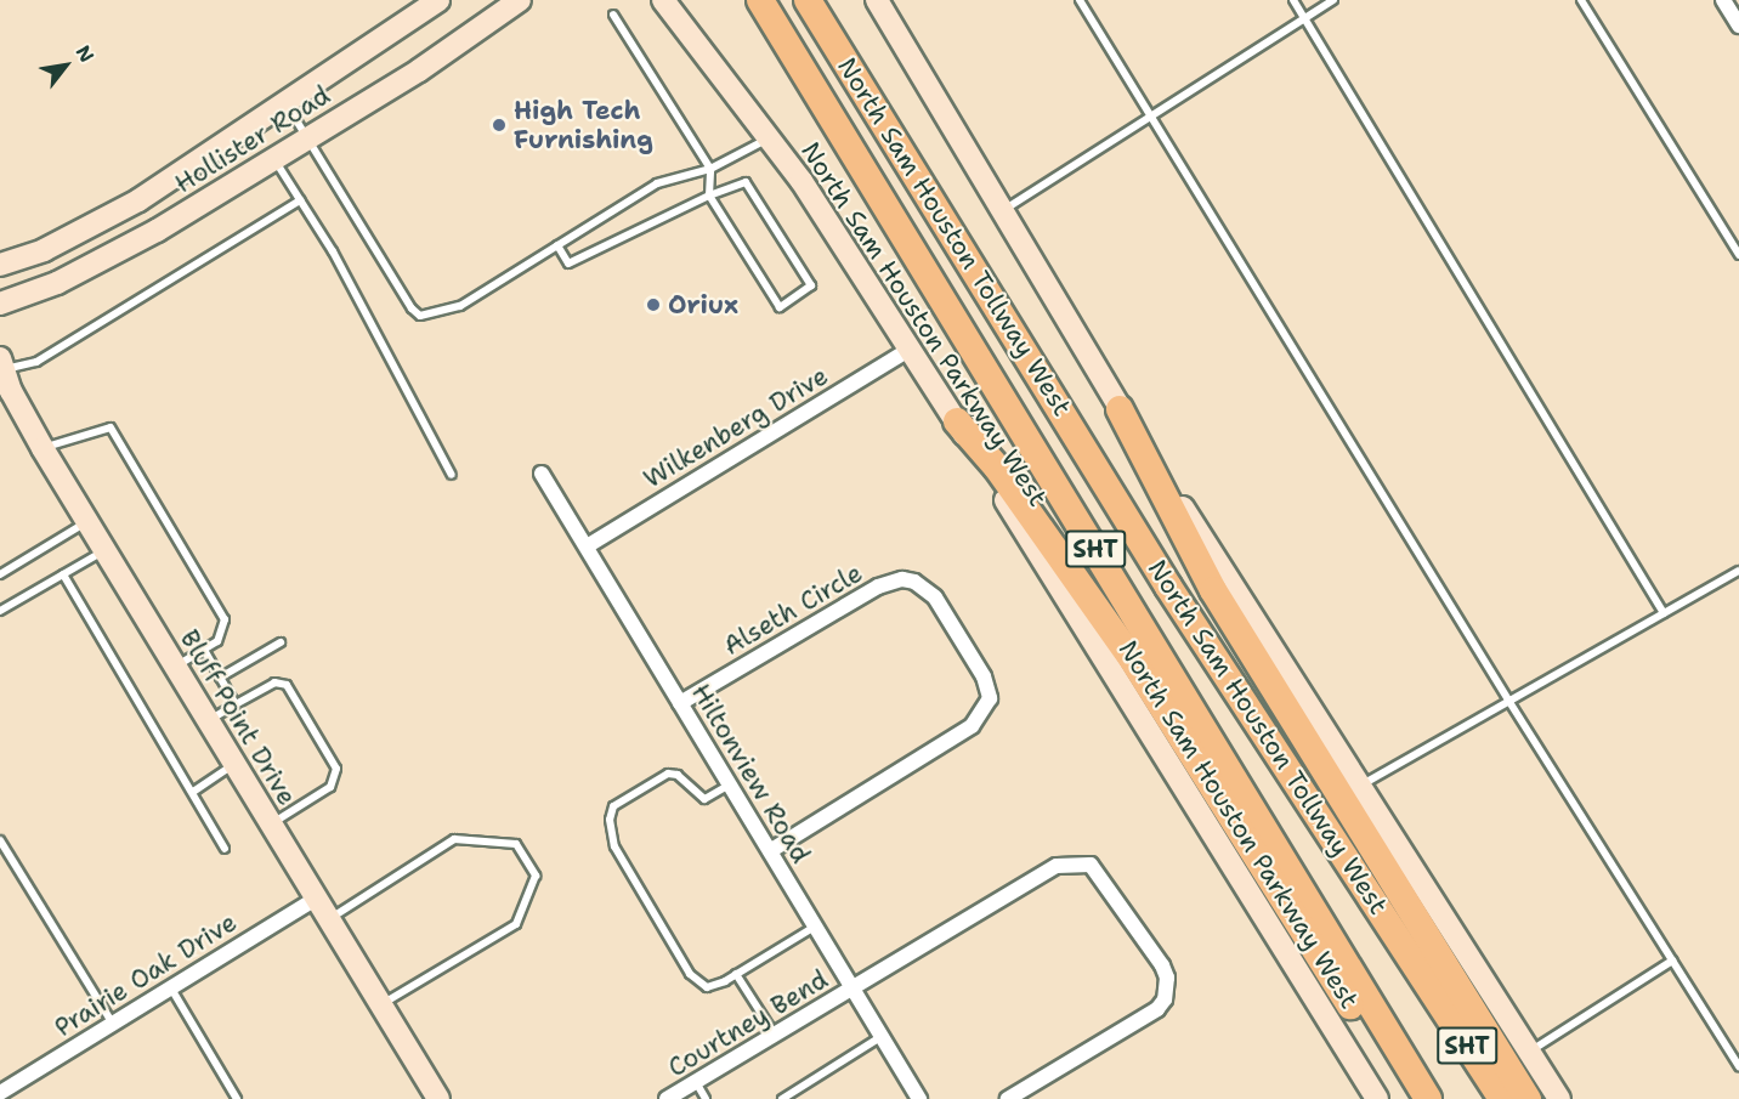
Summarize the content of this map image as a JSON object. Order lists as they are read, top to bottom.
{
  "streets": {
    "highway": ["North Sam Houston Tollway West", "SHT"],
    "main road": ["Hollister Road", "North Sam Houston Parkway West", "Bluff Point Drive"],
    "street": [
      "Wilkenberg Drive",
      "Alseth Circle",
      "Hiltonview Road",
      "Prairie Oak Drive",
      "Courtney Bend"
    ]
  },
  "crossings": [
    ["North Sam Houston Parkway West", "Wilkenberg Drive"],
    ["Wilkenberg Drive", "Hiltonview Road"],
    ["Alseth Circle", "Hiltonview Road"],
    ["Bluff Point Drive", "Prairie Oak Drive"],
    ["Hiltonview Road", "Courtney Bend"]
  ],
  "places": ["High Tech Furnishing", "Oriux"],
  "north": "top right"
}
